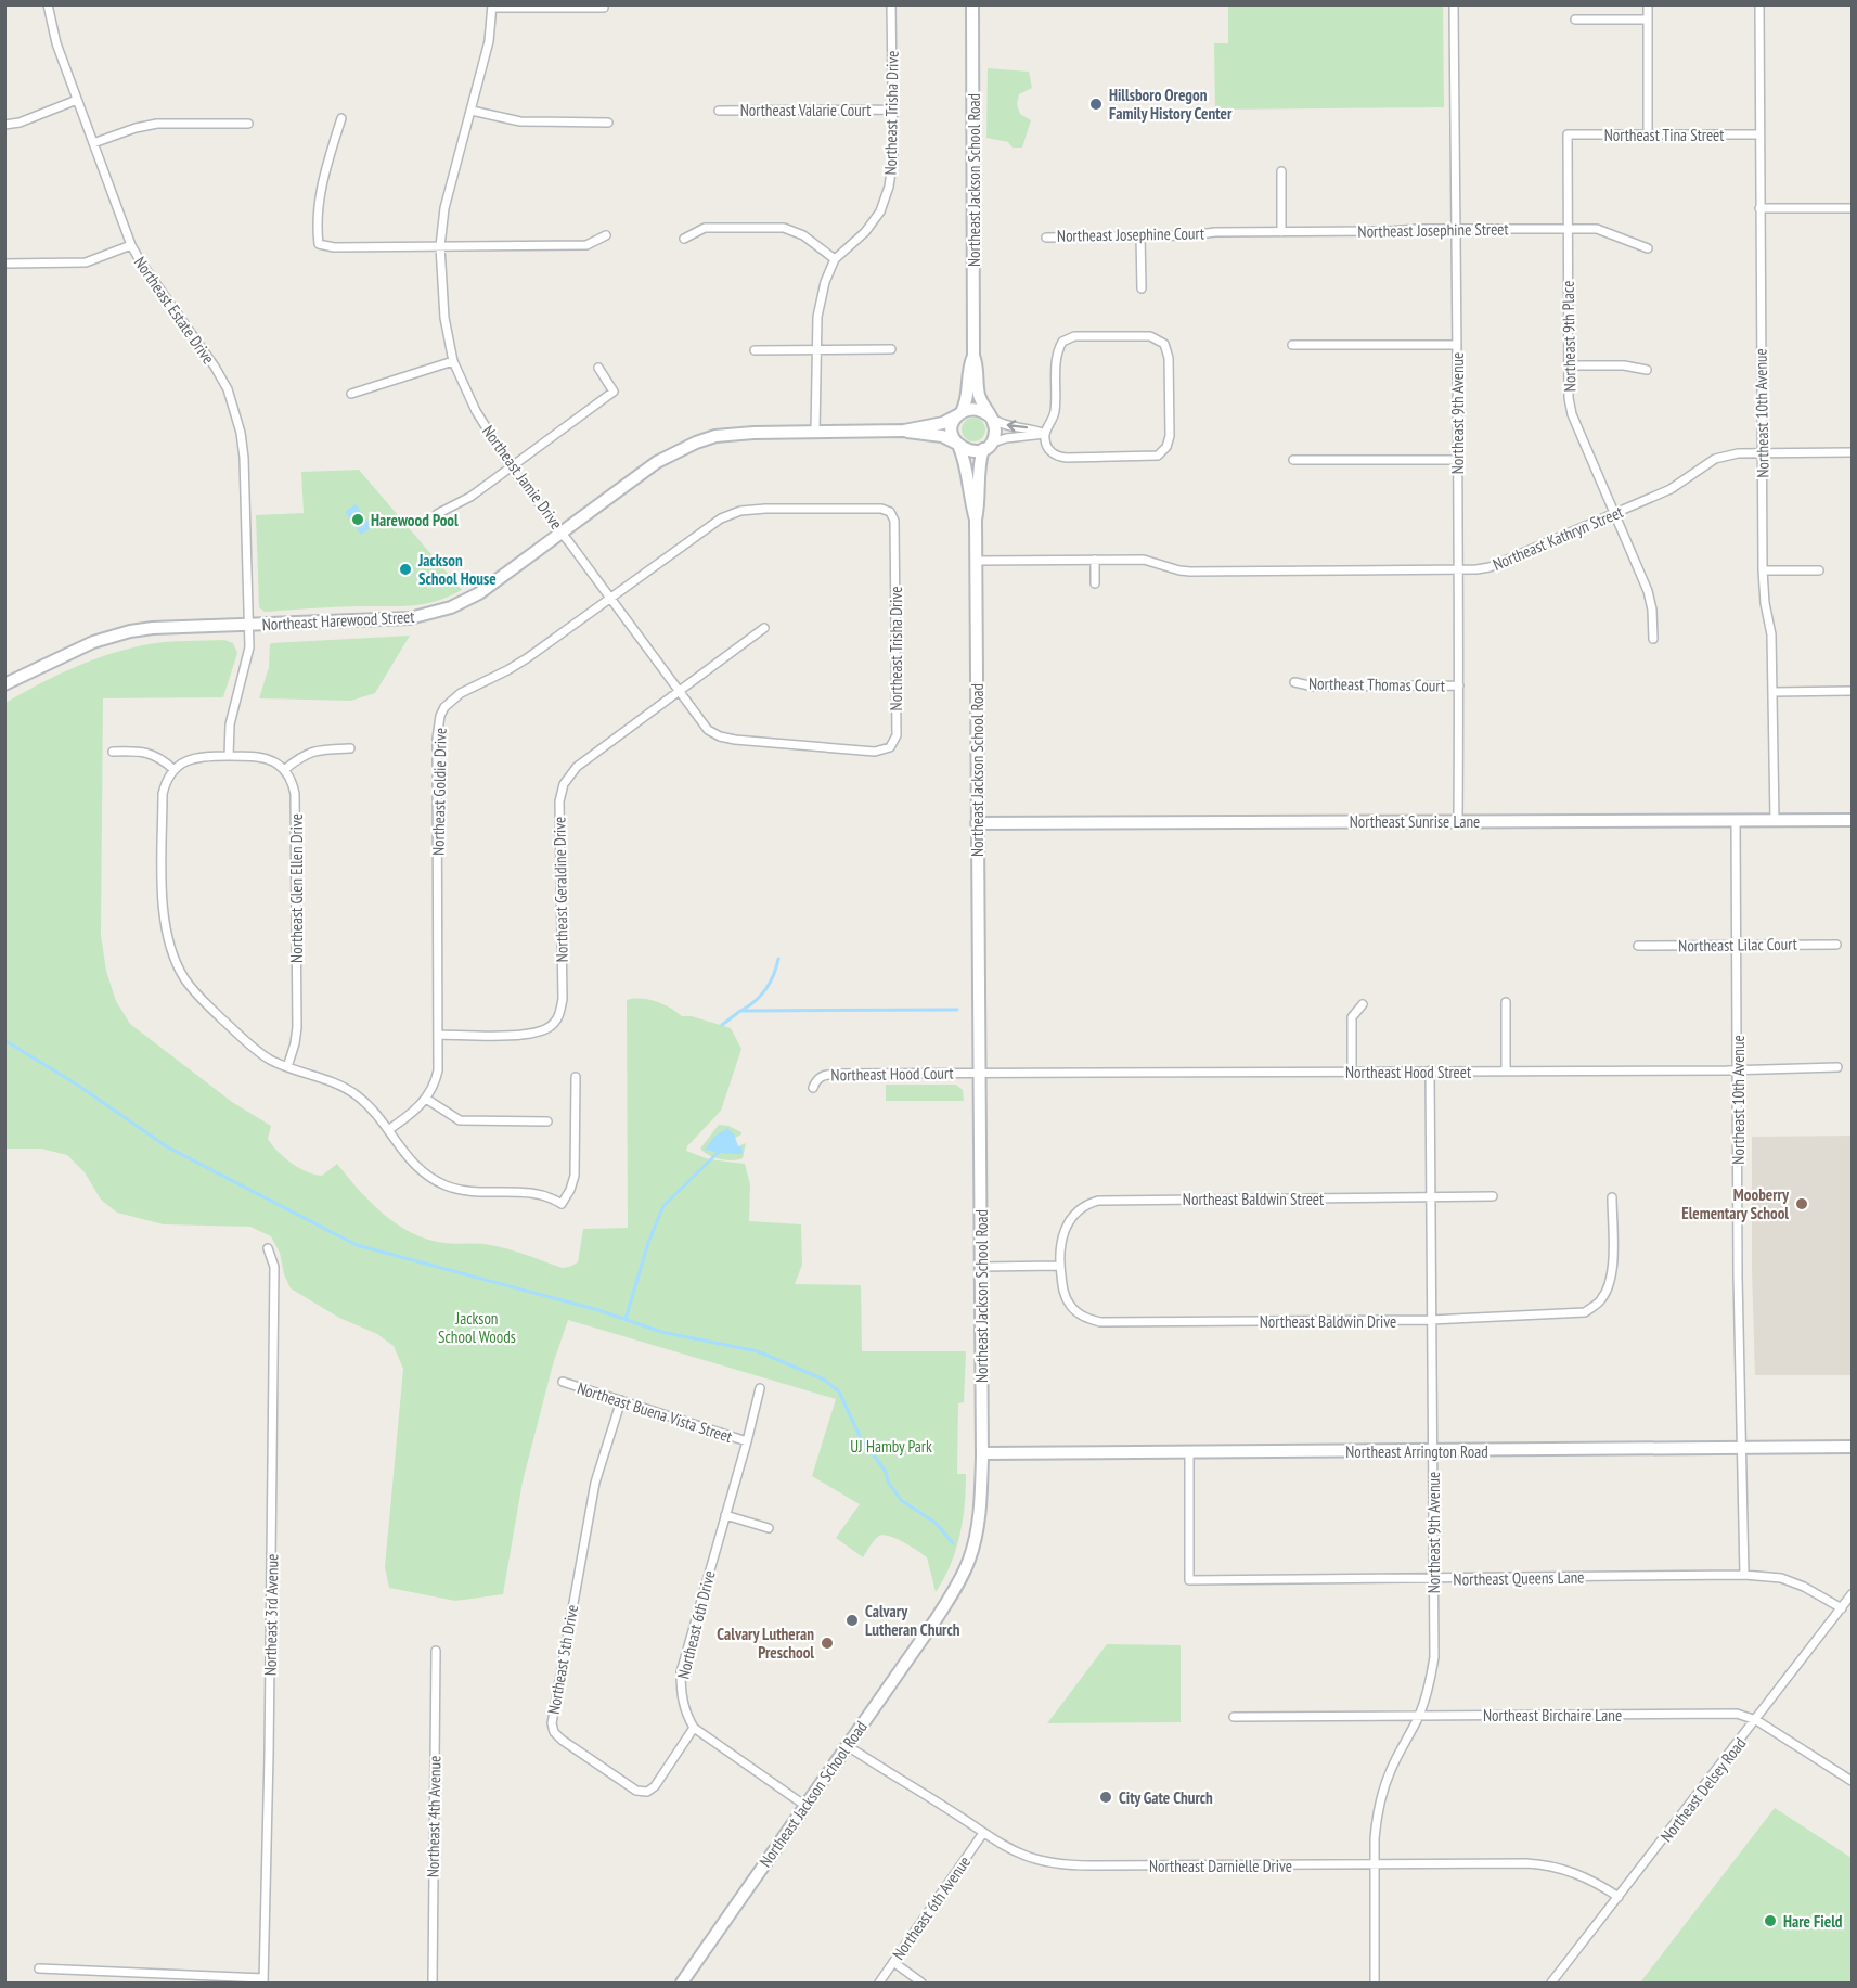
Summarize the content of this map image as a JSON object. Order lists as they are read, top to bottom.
{
  "streets": {
    "street": [
      "Northeast Valarie Court",
      "Northeast Trisha Drive",
      "Northeast Tina Street",
      "Northeast Jackson School Road",
      "Northeast Josephine Street",
      "Northeast Josephine Court",
      "Northeast Estate Drive",
      "Northeast 9th Place",
      "Northeast 9th Avenue",
      "Northeast 10th Avenue",
      "Northeast Jamie Drive",
      "Northeast Kathryn Street",
      "Northeast Harewood Street",
      "Northeast Thomas Court",
      "Northeast Goldie Drive",
      "Northeast Sunrise Lane",
      "Northeast Glen Ellen Drive",
      "Northeast Geraldine Drive",
      "Northeast Lilac Court",
      "Northeast Hood Street",
      "Northeast Hood Court",
      "Northeast Baldwin Street",
      "Northeast Baldwin Drive",
      "Northeast Buena Vista Street",
      "Northeast Arrington Road",
      "Northeast Queens Lane",
      "Northeast 3rd Avenue",
      "Northeast 6th Drive",
      "Northeast 5th Drive",
      "Northeast Birchaire Lane",
      "Northeast Delsey Road",
      "Northeast 4th Avenue",
      "Northeast Darnielle Drive",
      "Northeast 6th Avenue"
    ]
  },
  "crossings": [
    ["Northeast Valarie Court", "Northeast Trisha Drive"],
    ["Northeast Trisha Drive", "Northeast Jamie Drive"],
    ["Northeast Trisha Drive", "Northeast Harewood Street"],
    ["Northeast Trisha Drive", "Northeast Goldie Drive"],
    ["Northeast Tina Street", "Northeast 9th Place"],
    ["Northeast Tina Street", "Northeast 10th Avenue"],
    ["Northeast Jackson School Road", "Northeast Kathryn Street"],
    ["Northeast Jackson School Road", "Northeast Harewood Street"],
    ["Northeast Jackson School Road", "Northeast Sunrise Lane"],
    ["Northeast Jackson School Road", "Northeast Hood Street"],
    ["Northeast Jackson School Road", "Northeast Hood Court"],
    ["Northeast Jackson School Road", "Northeast Arrington Road"],
    ["Northeast Jackson School Road", "Northeast Darnielle Drive"],
    ["Northeast Josephine Street", "Northeast Josephine Court"],
    ["Northeast Josephine Street", "Northeast 9th Place"],
    ["Northeast Josephine Street", "Northeast 9th Avenue"],
    ["Northeast Estate Drive", "Northeast Harewood Street"],
    ["Northeast 9th Place", "Northeast Kathryn Street"],
    ["Northeast 9th Avenue", "Northeast Kathryn Street"],
    ["Northeast 9th Avenue", "Northeast Thomas Court"],
    ["Northeast 9th Avenue", "Northeast Sunrise Lane"],
    ["Northeast 9th Avenue", "Northeast Hood Street"],
    ["Northeast 9th Avenue", "Northeast Baldwin Street"],
    ["Northeast 9th Avenue", "Northeast Baldwin Drive"],
    ["Northeast 9th Avenue", "Northeast Arrington Road"],
    ["Northeast 9th Avenue", "Northeast Queens Lane"],
    ["Northeast 9th Avenue", "Northeast Birchaire Lane"],
    ["Northeast 9th Avenue", "Northeast Darnielle Drive"],
    ["Northeast 10th Avenue", "Northeast Kathryn Street"],
    ["Northeast 10th Avenue", "Northeast Sunrise Lane"],
    ["Northeast 10th Avenue", "Northeast Lilac Court"],
    ["Northeast 10th Avenue", "Northeast Hood Street"],
    ["Northeast 10th Avenue", "Northeast Arrington Road"],
    ["Northeast 10th Avenue", "Northeast Queens Lane"],
    ["Northeast Jamie Drive", "Northeast Harewood Street"],
    ["Northeast Jamie Drive", "Northeast Goldie Drive"],
    ["Northeast Jamie Drive", "Northeast Geraldine Drive"],
    ["Northeast Goldie Drive", "Northeast Geraldine Drive"],
    ["Northeast Hood Street", "Northeast Hood Court"],
    ["Northeast Baldwin Street", "Northeast Baldwin Drive"],
    ["Northeast Buena Vista Street", "Northeast 6th Drive"],
    ["Northeast Buena Vista Street", "Northeast 5th Drive"],
    ["Northeast Arrington Road", "Northeast Queens Lane"],
    ["Northeast Queens Lane", "Northeast Delsey Road"],
    ["Northeast 6th Drive", "Northeast 5th Drive"],
    ["Northeast Birchaire Lane", "Northeast Delsey Road"],
    ["Northeast Delsey Road", "Northeast Darnielle Drive"],
    ["Northeast Darnielle Drive", "Northeast 6th Avenue"]
  ],
  "parks": ["Jackson School Woods", "UJ Hamby Park"],
  "places": [
    "Hillsboro Oregon Family History Center",
    "Harewood Pool",
    "Jackson School House",
    "Mooberry Elementary School",
    "Calvary Lutheran Church",
    "Calvary Lutheran Preschool",
    "City Gate Church",
    "Hare Field"
  ]
}
